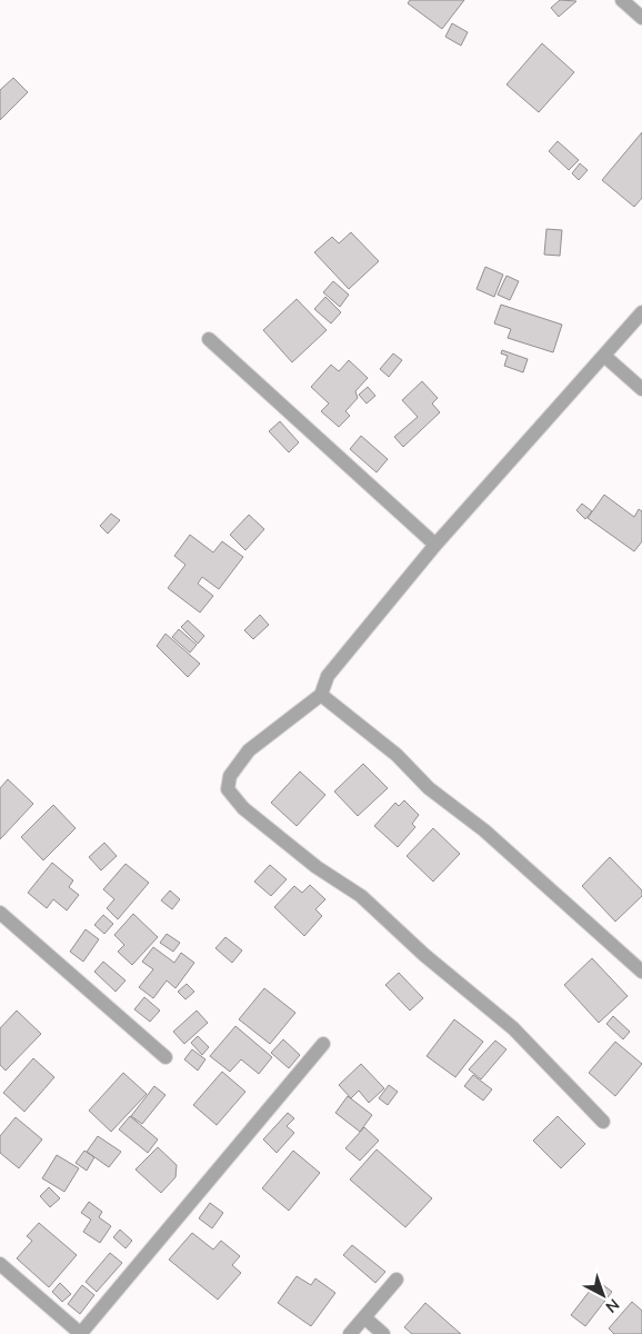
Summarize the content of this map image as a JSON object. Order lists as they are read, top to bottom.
{
  "north": "bottom right"
}
